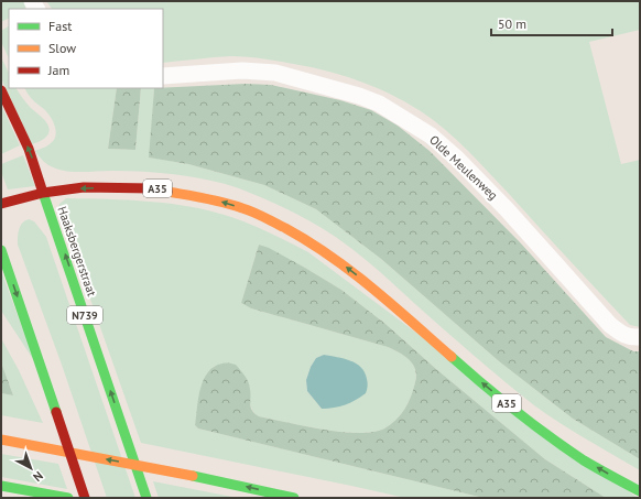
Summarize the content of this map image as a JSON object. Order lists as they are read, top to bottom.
{
  "streets": {
    "main road": ["A35", "Haaksbergerstraat", "N739"],
    "street": ["Olde Meulenweg"]
  },
  "crossings": [
    ["A35", "Haaksbergerstraat"]
  ],
  "legend": ["Fast", "Slow", "Jam"],
  "scale_bar": "50 m",
  "north": "bottom right"
}
